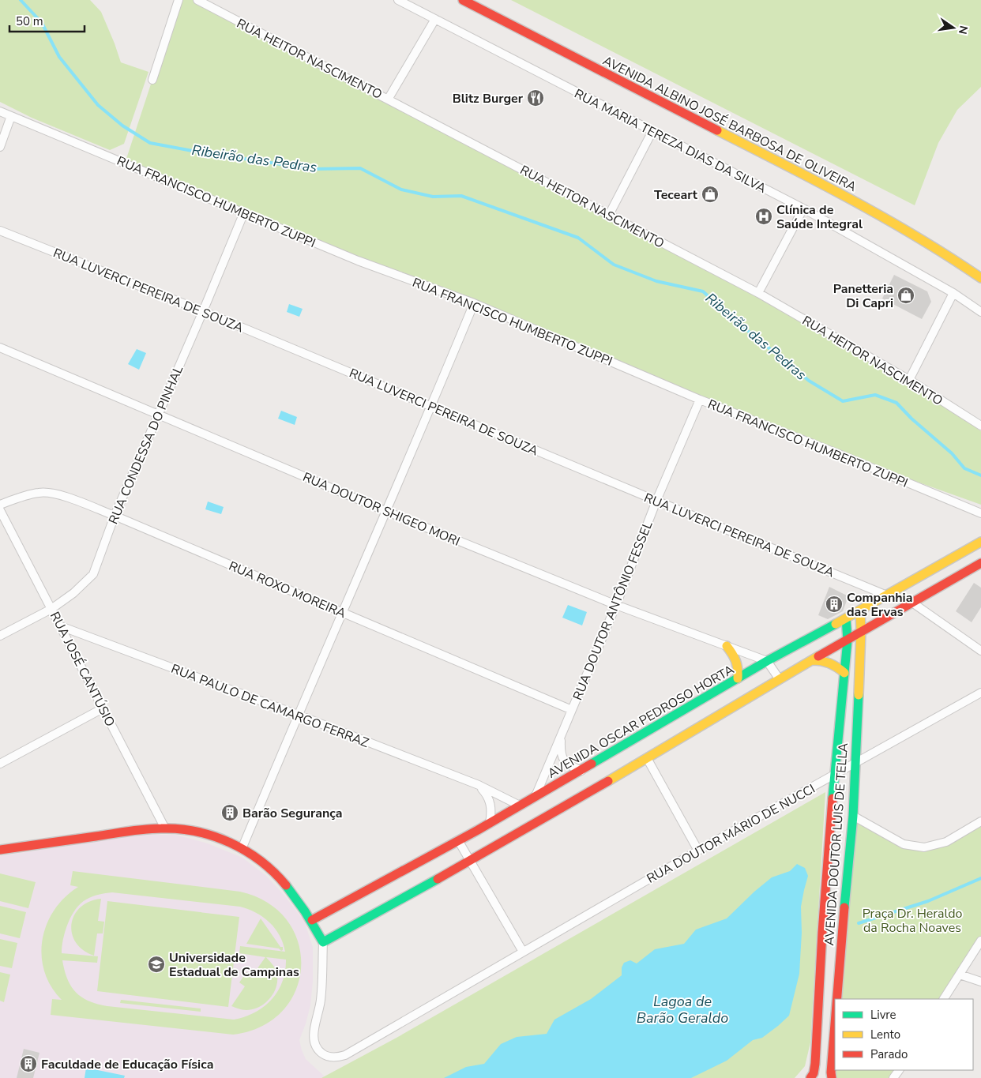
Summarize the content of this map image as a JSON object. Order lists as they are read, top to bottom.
{
  "streets": {
    "main road": ["AVENIDA ALBINO JOSÉ BARBOSA DE OLIVEIRA", "AVENIDA OSCAR PEDROSO HORTA", "AVENIDA DOUTOR LUIS DE TELLA"],
    "street": [
      "RUA HEITOR NASCIMENTO",
      "RUA MARIA TEREZA DIAS DA SILVA",
      "RUA FRANCISCO HUMBERTO ZUPPI",
      "RUA LUVERCI PEREIRA DE SOUZA",
      "RUA CONDESSA DO PINHAL",
      "RUA DOUTOR SHIGEO MORI",
      "RUA ROXO MOREIRA",
      "RUA DOUTOR ANTÔNIO FESSEL",
      "RUA JOSÉ CANTÚSIO",
      "RUA PAULO DE CAMARGO FERRAZ",
      "RUA DOUTOR MÁRIO DE NUCCI"
    ]
  },
  "crossings": [
    ["RUA FRANCISCO HUMBERTO ZUPPI", "RUA CONDESSA DO PINHAL"],
    ["RUA FRANCISCO HUMBERTO ZUPPI", "RUA DOUTOR ANTÔNIO FESSEL"],
    ["RUA LUVERCI PEREIRA DE SOUZA", "RUA CONDESSA DO PINHAL"],
    ["RUA LUVERCI PEREIRA DE SOUZA", "RUA DOUTOR ANTÔNIO FESSEL"],
    ["RUA LUVERCI PEREIRA DE SOUZA", "AVENIDA OSCAR PEDROSO HORTA"],
    ["RUA CONDESSA DO PINHAL", "RUA DOUTOR SHIGEO MORI"],
    ["RUA CONDESSA DO PINHAL", "RUA ROXO MOREIRA"],
    ["RUA CONDESSA DO PINHAL", "RUA JOSÉ CANTÚSIO"],
    ["RUA DOUTOR SHIGEO MORI", "RUA DOUTOR ANTÔNIO FESSEL"],
    ["RUA DOUTOR SHIGEO MORI", "AVENIDA OSCAR PEDROSO HORTA"],
    ["RUA ROXO MOREIRA", "RUA DOUTOR ANTÔNIO FESSEL"],
    ["RUA DOUTOR ANTÔNIO FESSEL", "AVENIDA OSCAR PEDROSO HORTA"],
    ["RUA JOSÉ CANTÚSIO", "RUA PAULO DE CAMARGO FERRAZ"],
    ["RUA PAULO DE CAMARGO FERRAZ", "AVENIDA OSCAR PEDROSO HORTA"],
    ["AVENIDA OSCAR PEDROSO HORTA", "AVENIDA DOUTOR LUIS DE TELLA"],
    ["RUA DOUTOR MÁRIO DE NUCCI", "AVENIDA DOUTOR LUIS DE TELLA"]
  ],
  "water": ["Ribeirão das Pedras", "Lagoa de Barão Geraldo"],
  "parks": ["Praça Dr. Heraldo da Rocha Noaves"],
  "places": {
    "restaurant": ["Blitz Burger"],
    "shop": ["Teceart", "Panetteria Di Capri"],
    "hospital": ["Clínica de Saúde Integral"],
    "building": ["Companhia das Ervas", "Barão Segurança", "Faculdade de Educação Física"],
    "school or university": ["Universidade Estadual de Campinas"]
  },
  "legend": ["Livre", "Lento", "Parado"],
  "scale_bar": "50 m",
  "north": "right"
}
